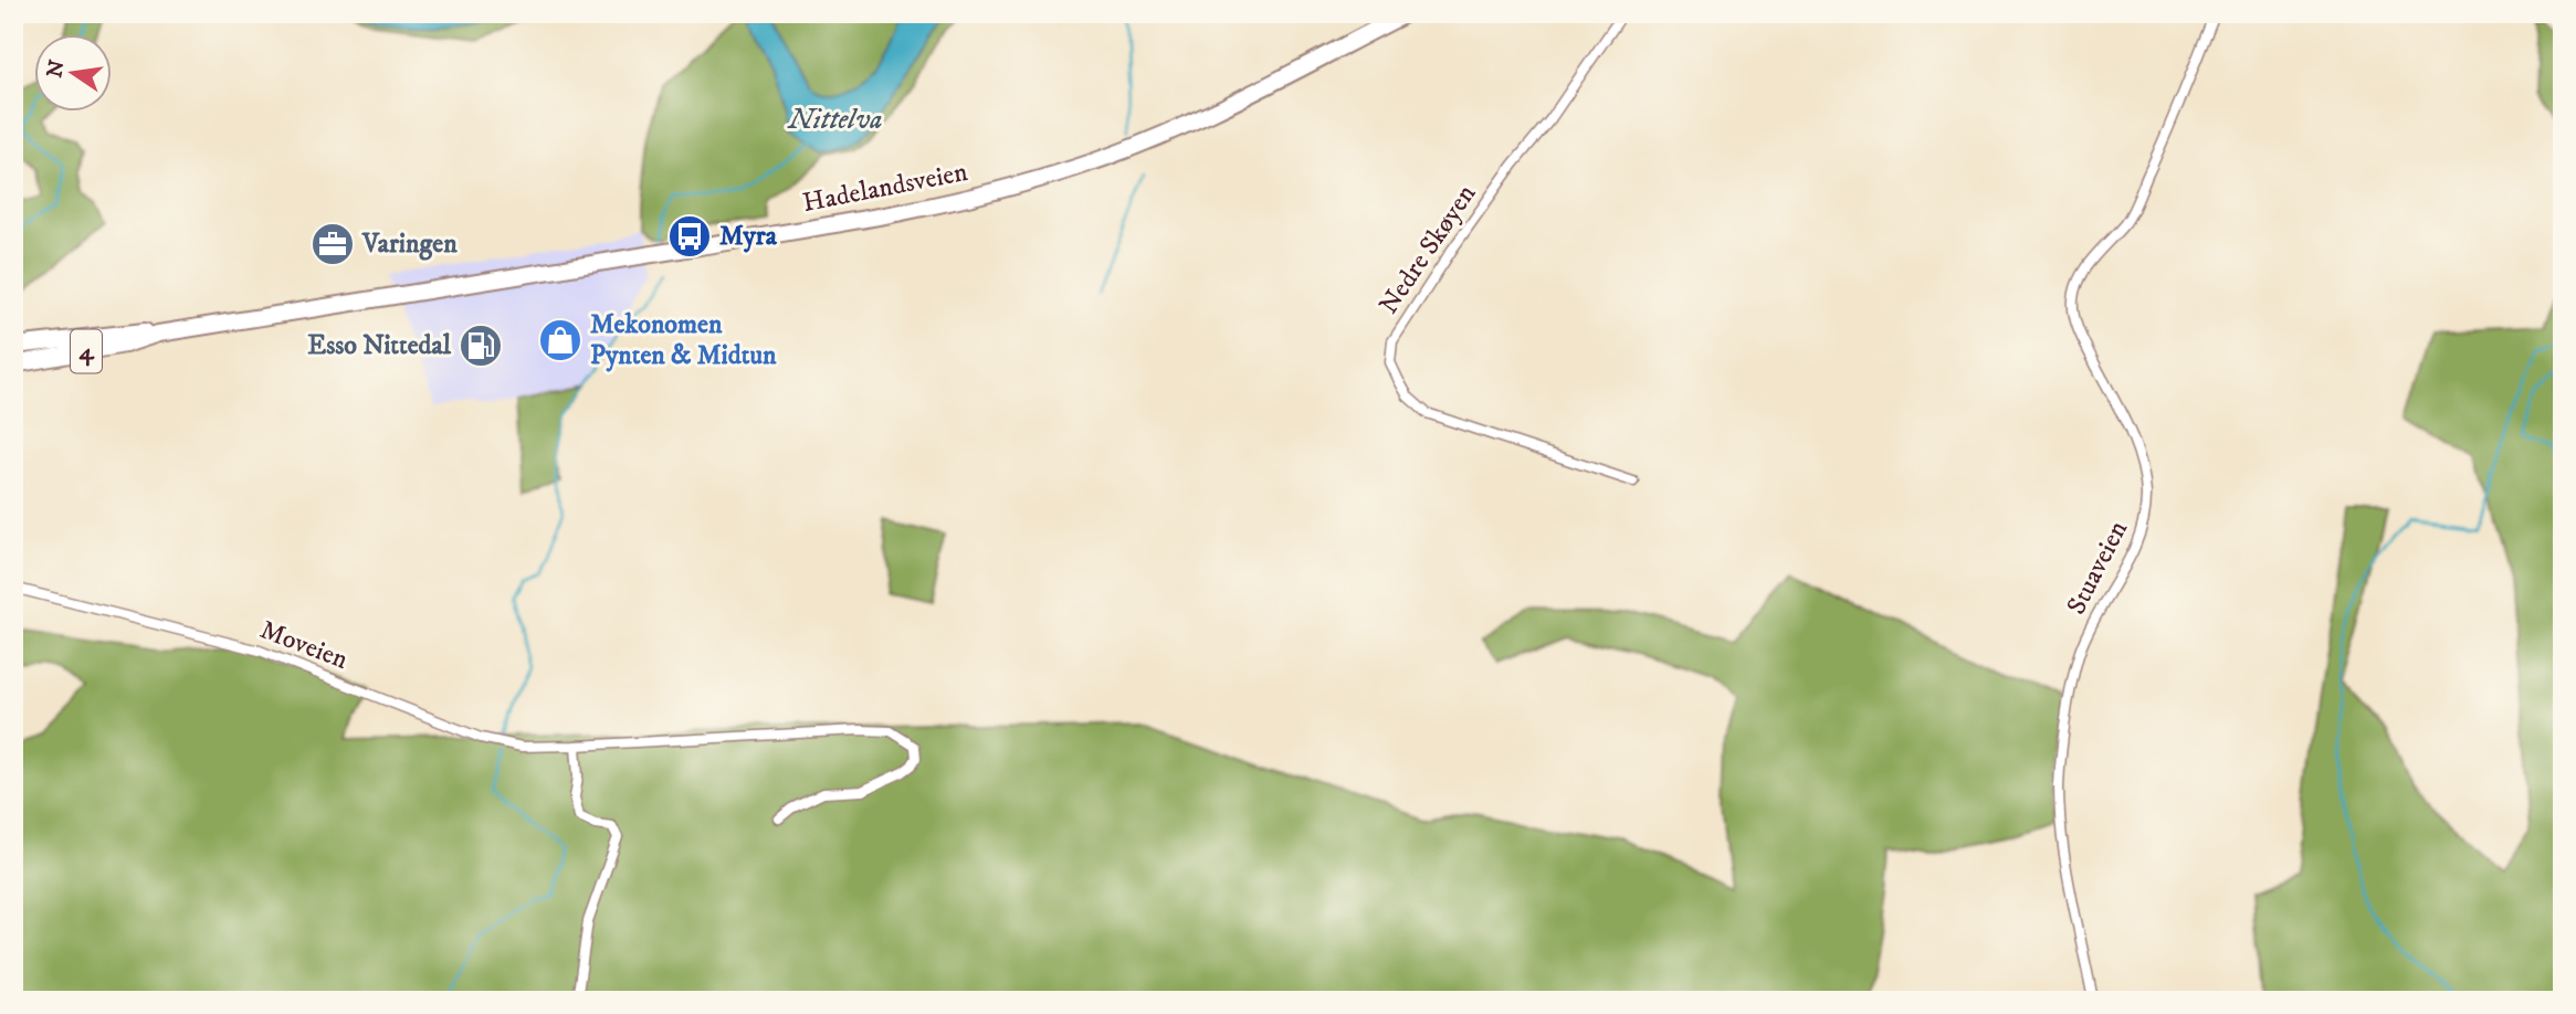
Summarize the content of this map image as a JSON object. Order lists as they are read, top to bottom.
{
  "streets": {
    "highway": ["Hadelandsveien", "4"],
    "street": ["Nedre Skøyen", "Stuaveien", "Moveien"]
  },
  "water": ["Nittelva"],
  "places": {
    "bus stop": ["Myra"],
    "office": ["Varingen"],
    "shop": ["Mekonomen Pynten & Midtun"],
    "fuel station": ["Esso Nittedal"]
  },
  "north": "left"
}
